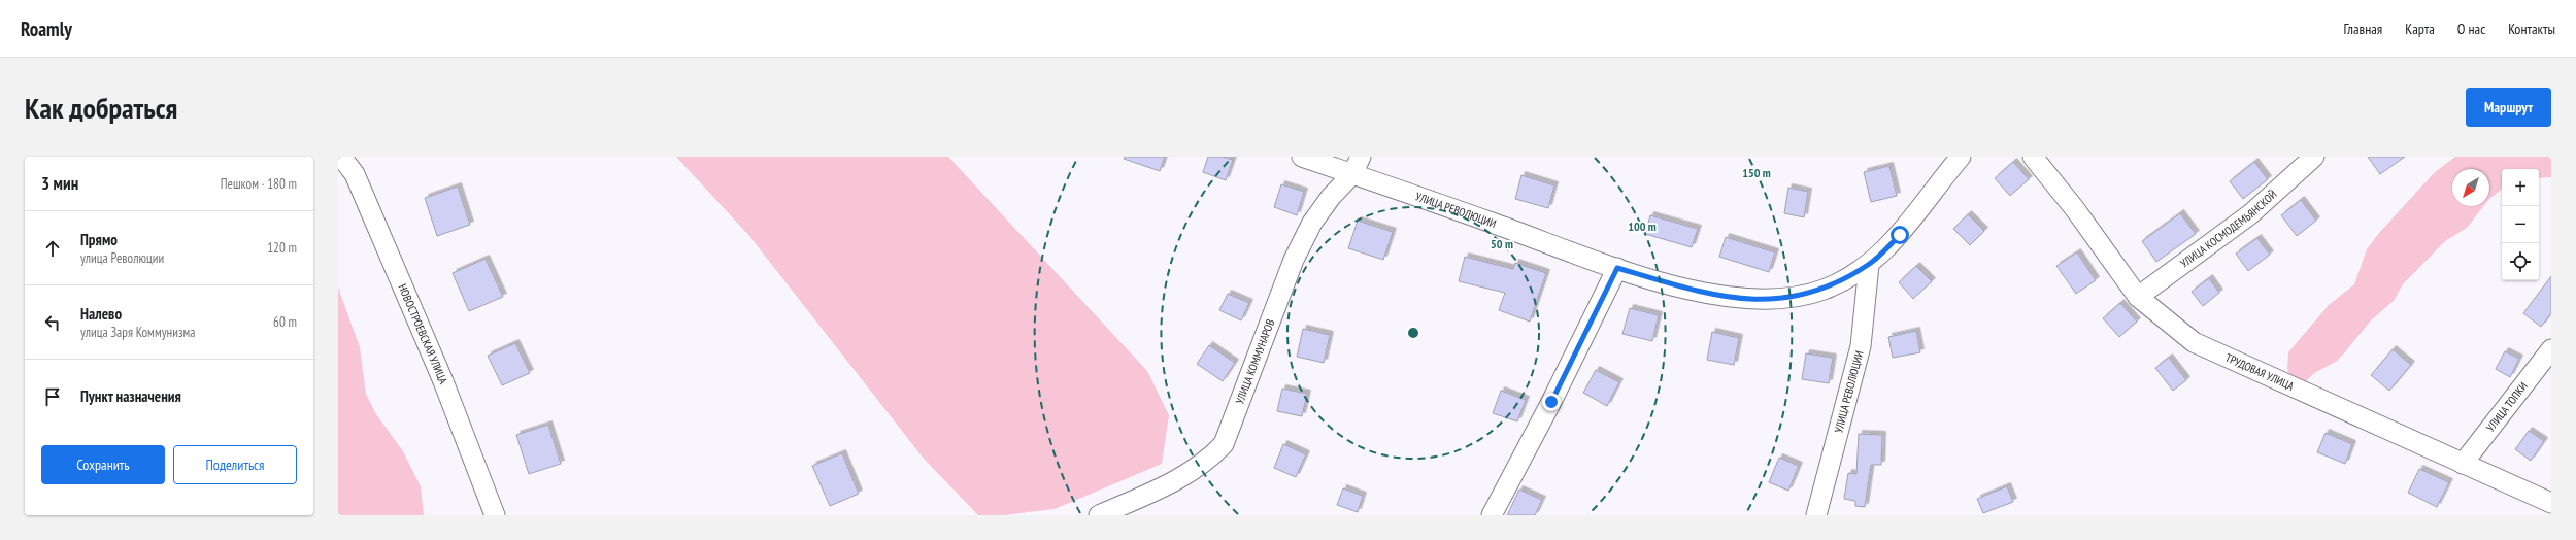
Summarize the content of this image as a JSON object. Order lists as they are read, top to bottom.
{
  "streets": {
    "street": [
      "УЛИЦА РЕВОЛЮЦИИ",
      "УЛИЦА КОСМОДЕМЬЯНСКОЙ",
      "НОВОСТРОЕВСКАЯ УЛИЦА",
      "УЛИЦА КОММУНАРОВ",
      "ТРУДОВАЯ УЛИЦА",
      "УЛИЦА ТОПКИ"
    ]
  },
  "crossings": [
    ["УЛИЦА РЕВОЛЮЦИИ", "УЛИЦА КОММУНАРОВ"],
    ["УЛИЦА КОСМОДЕМЬЯНСКОЙ", "ТРУДОВАЯ УЛИЦА"],
    ["ТРУДОВАЯ УЛИЦА", "УЛИЦА ТОПКИ"]
  ],
  "north": "bottom left",
  "page": {
    "header": "Roamly",
    "nav": [
      "Главная",
      "Карта",
      "О нас",
      "Контакты"
    ],
    "buttons": [
      "Маршрут",
      ["Сохранить", "Поделиться"]
    ],
    "title": "Как добраться",
    "heading": ["3 мин", "Пешком · 180 m"],
    "map_buttons": ["+", "−"],
    "list": [
      ["Прямо", "улица Революции", "120 m"],
      ["Налево", "улица Заря Коммунизма", "60 m"],
      "Пункт назначения"
    ]
  },
  "rings": ["150 m", "100 m", "50 m"]
}
